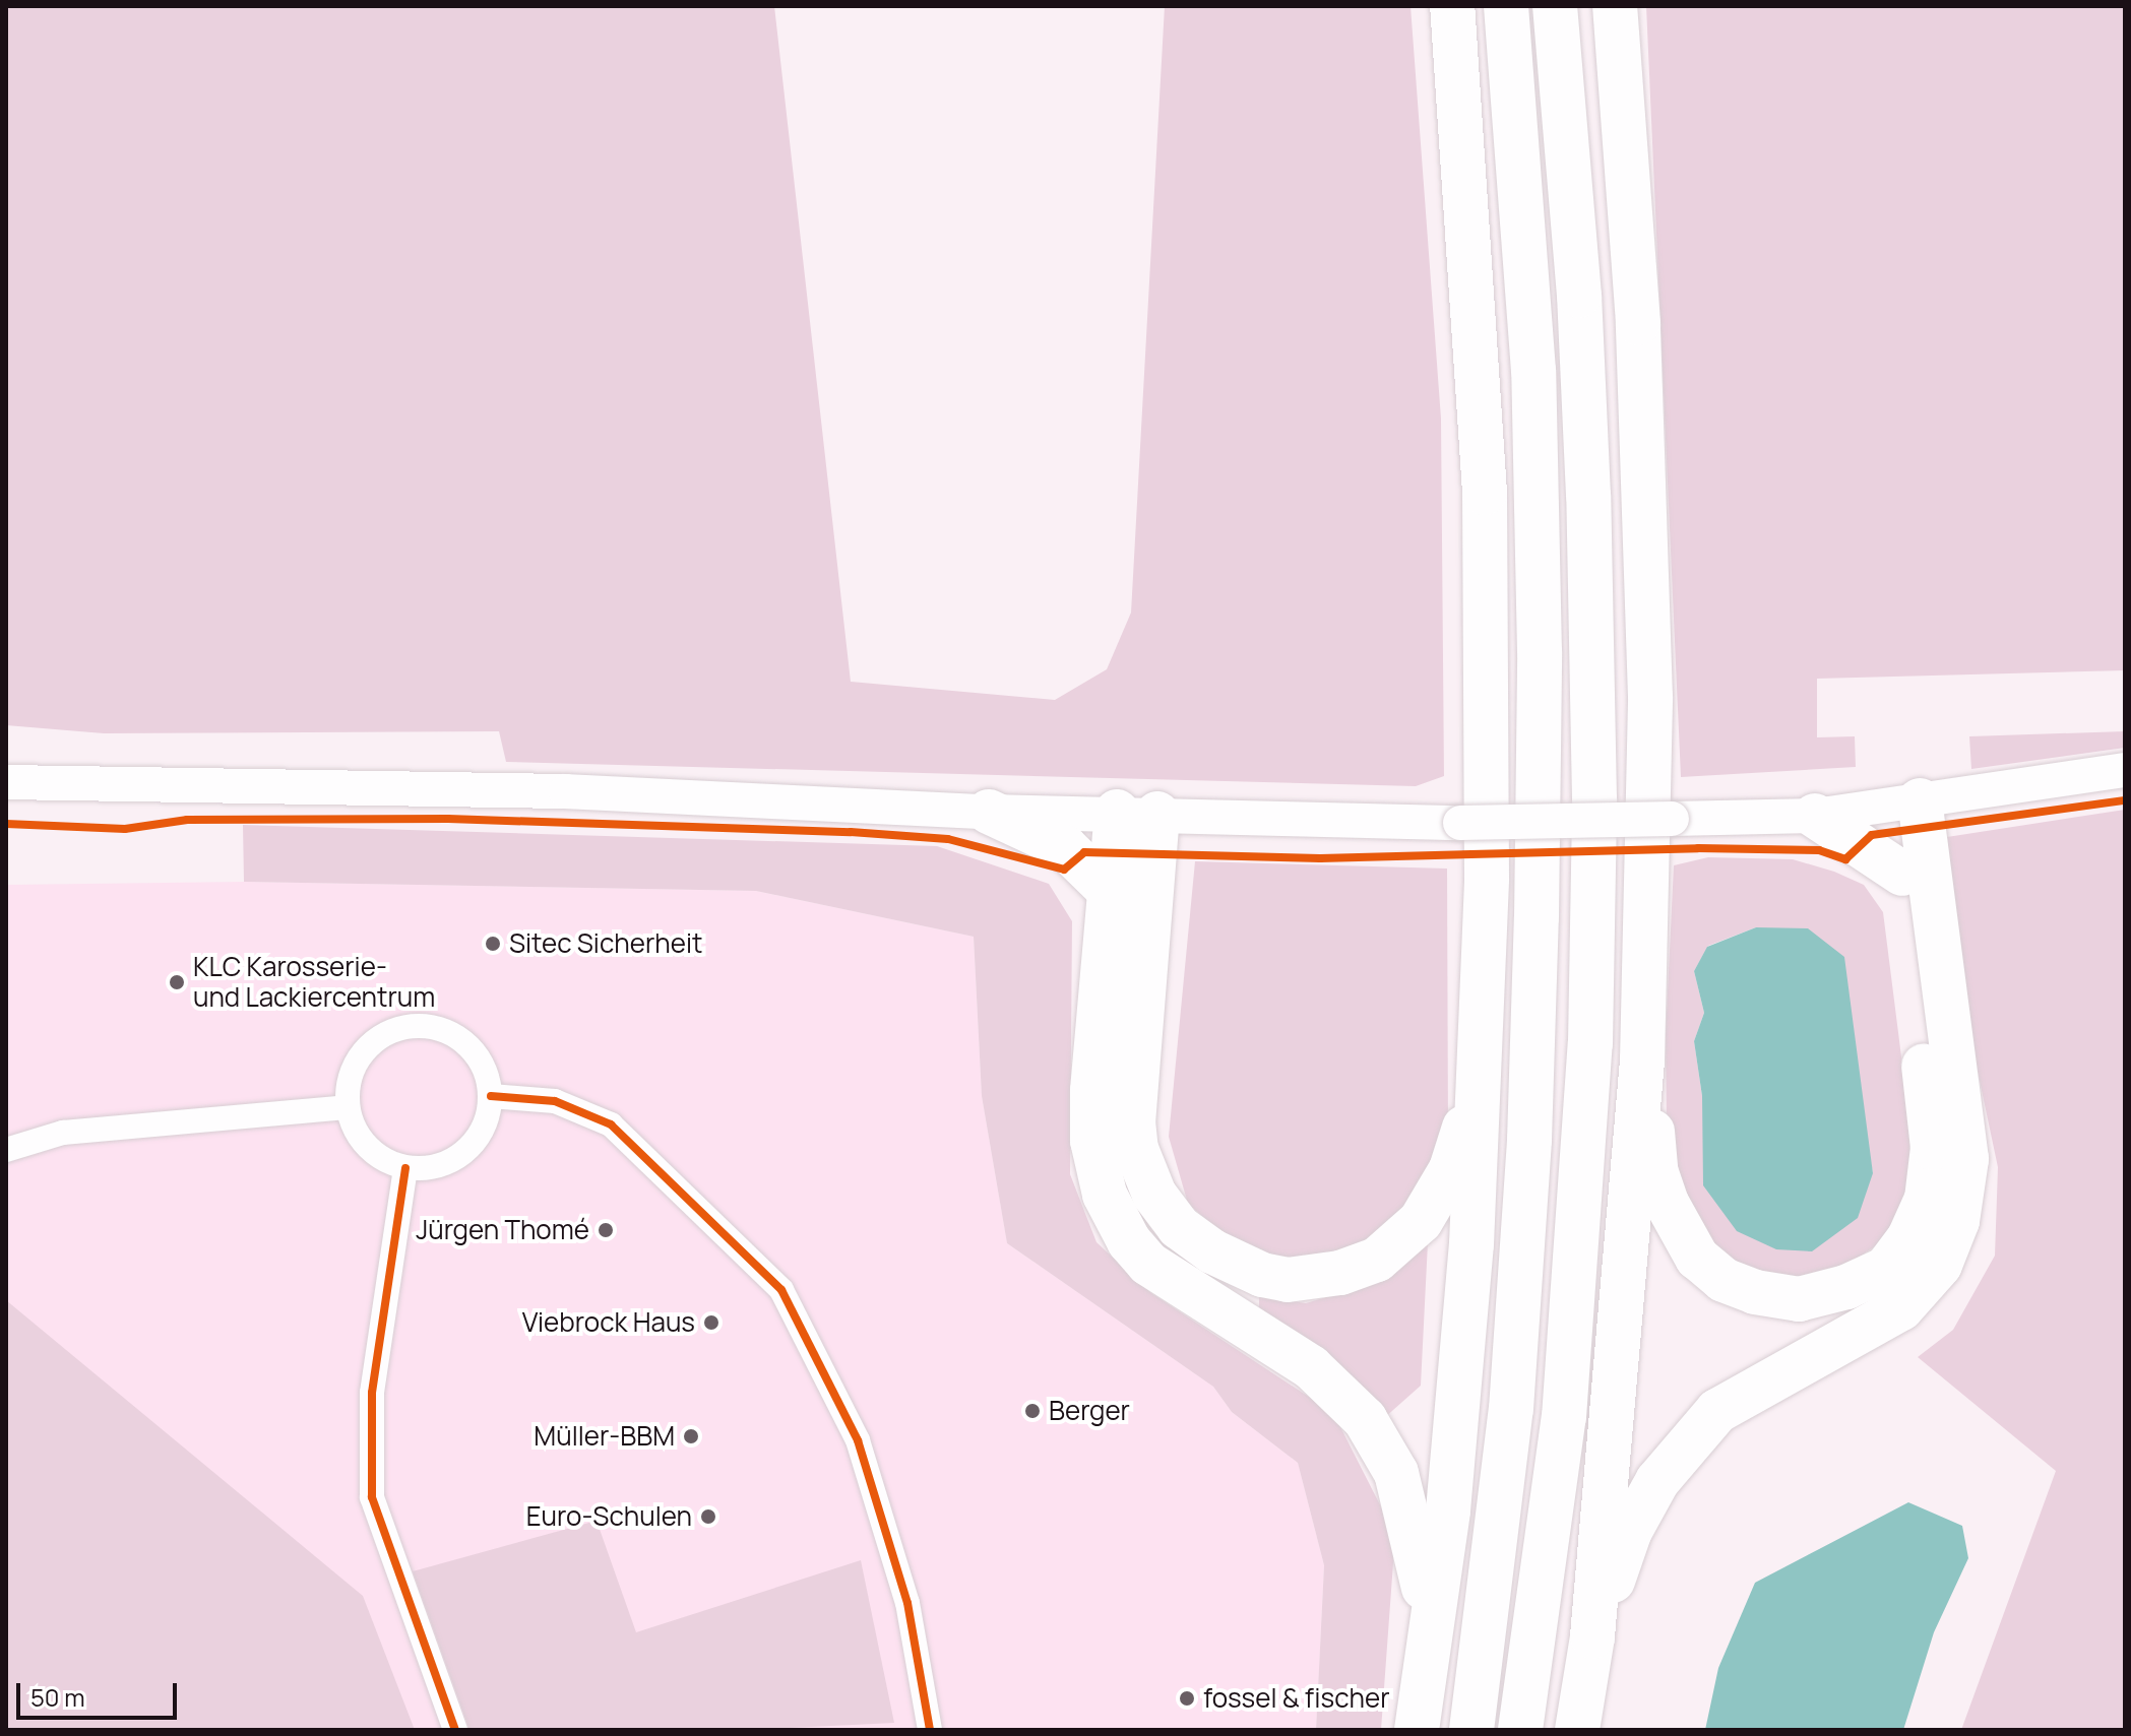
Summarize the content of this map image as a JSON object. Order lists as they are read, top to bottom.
{
  "places": [
    "Sitec Sicherheit",
    "KLC Karosserie- und Lackiercentrum",
    "Jürgen Thomé",
    "Viebrock Haus",
    "Berger",
    "Müller-BBM",
    "Euro-Schulen",
    "fossel & fischer"
  ],
  "scale_bar": "50 m"
}
